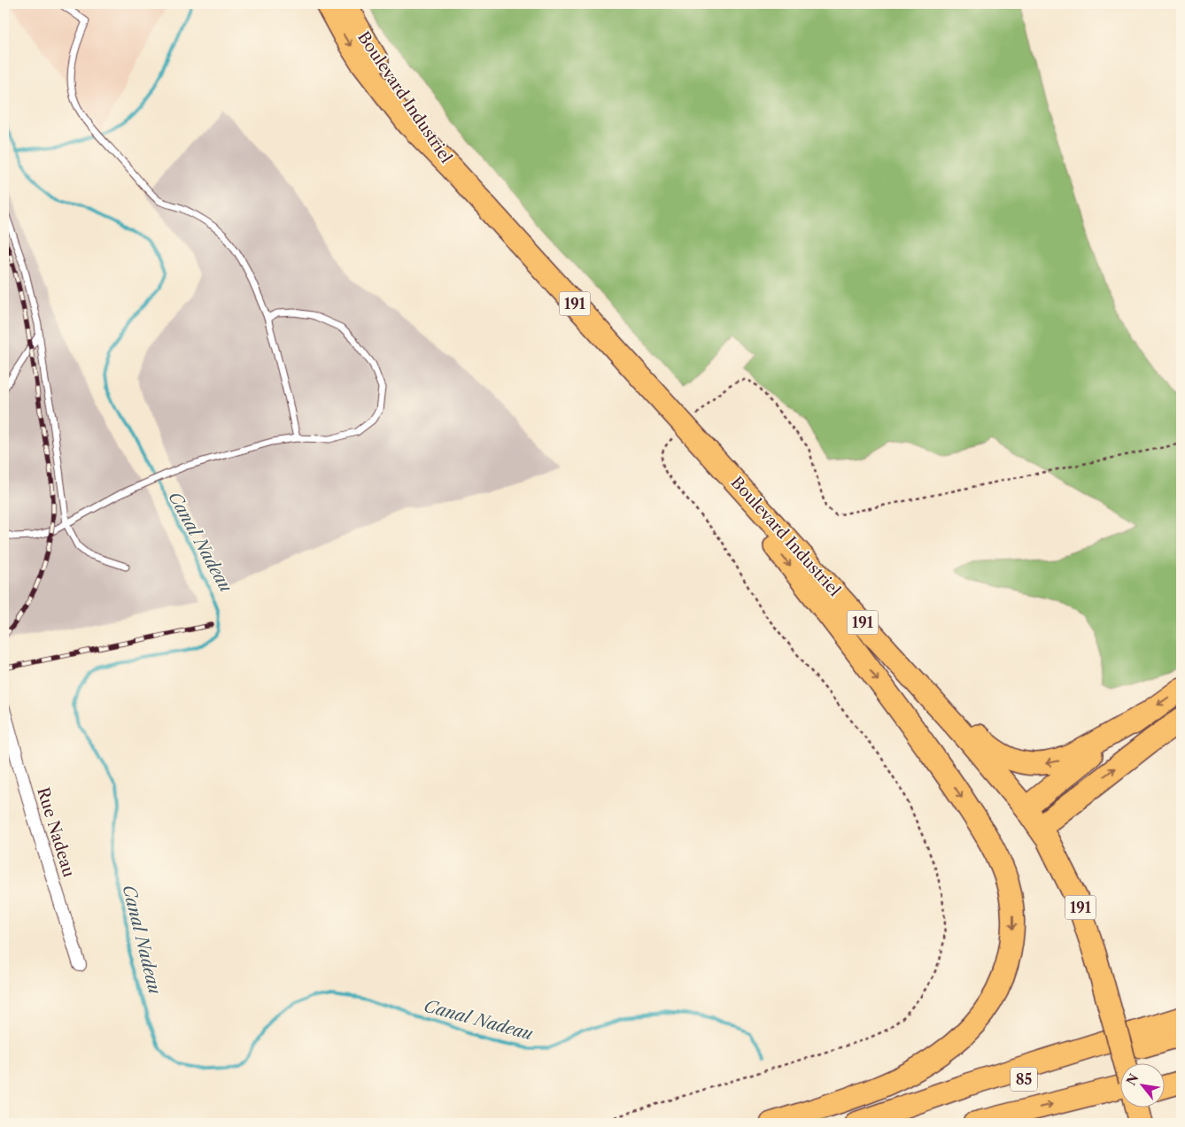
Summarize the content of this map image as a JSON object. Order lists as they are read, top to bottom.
{
  "streets": {
    "highway": ["Boulevard Industriel", "191", "85"],
    "street": ["Rue Nadeau"]
  },
  "water": ["Canal Nadeau"],
  "north": "top left"
}
